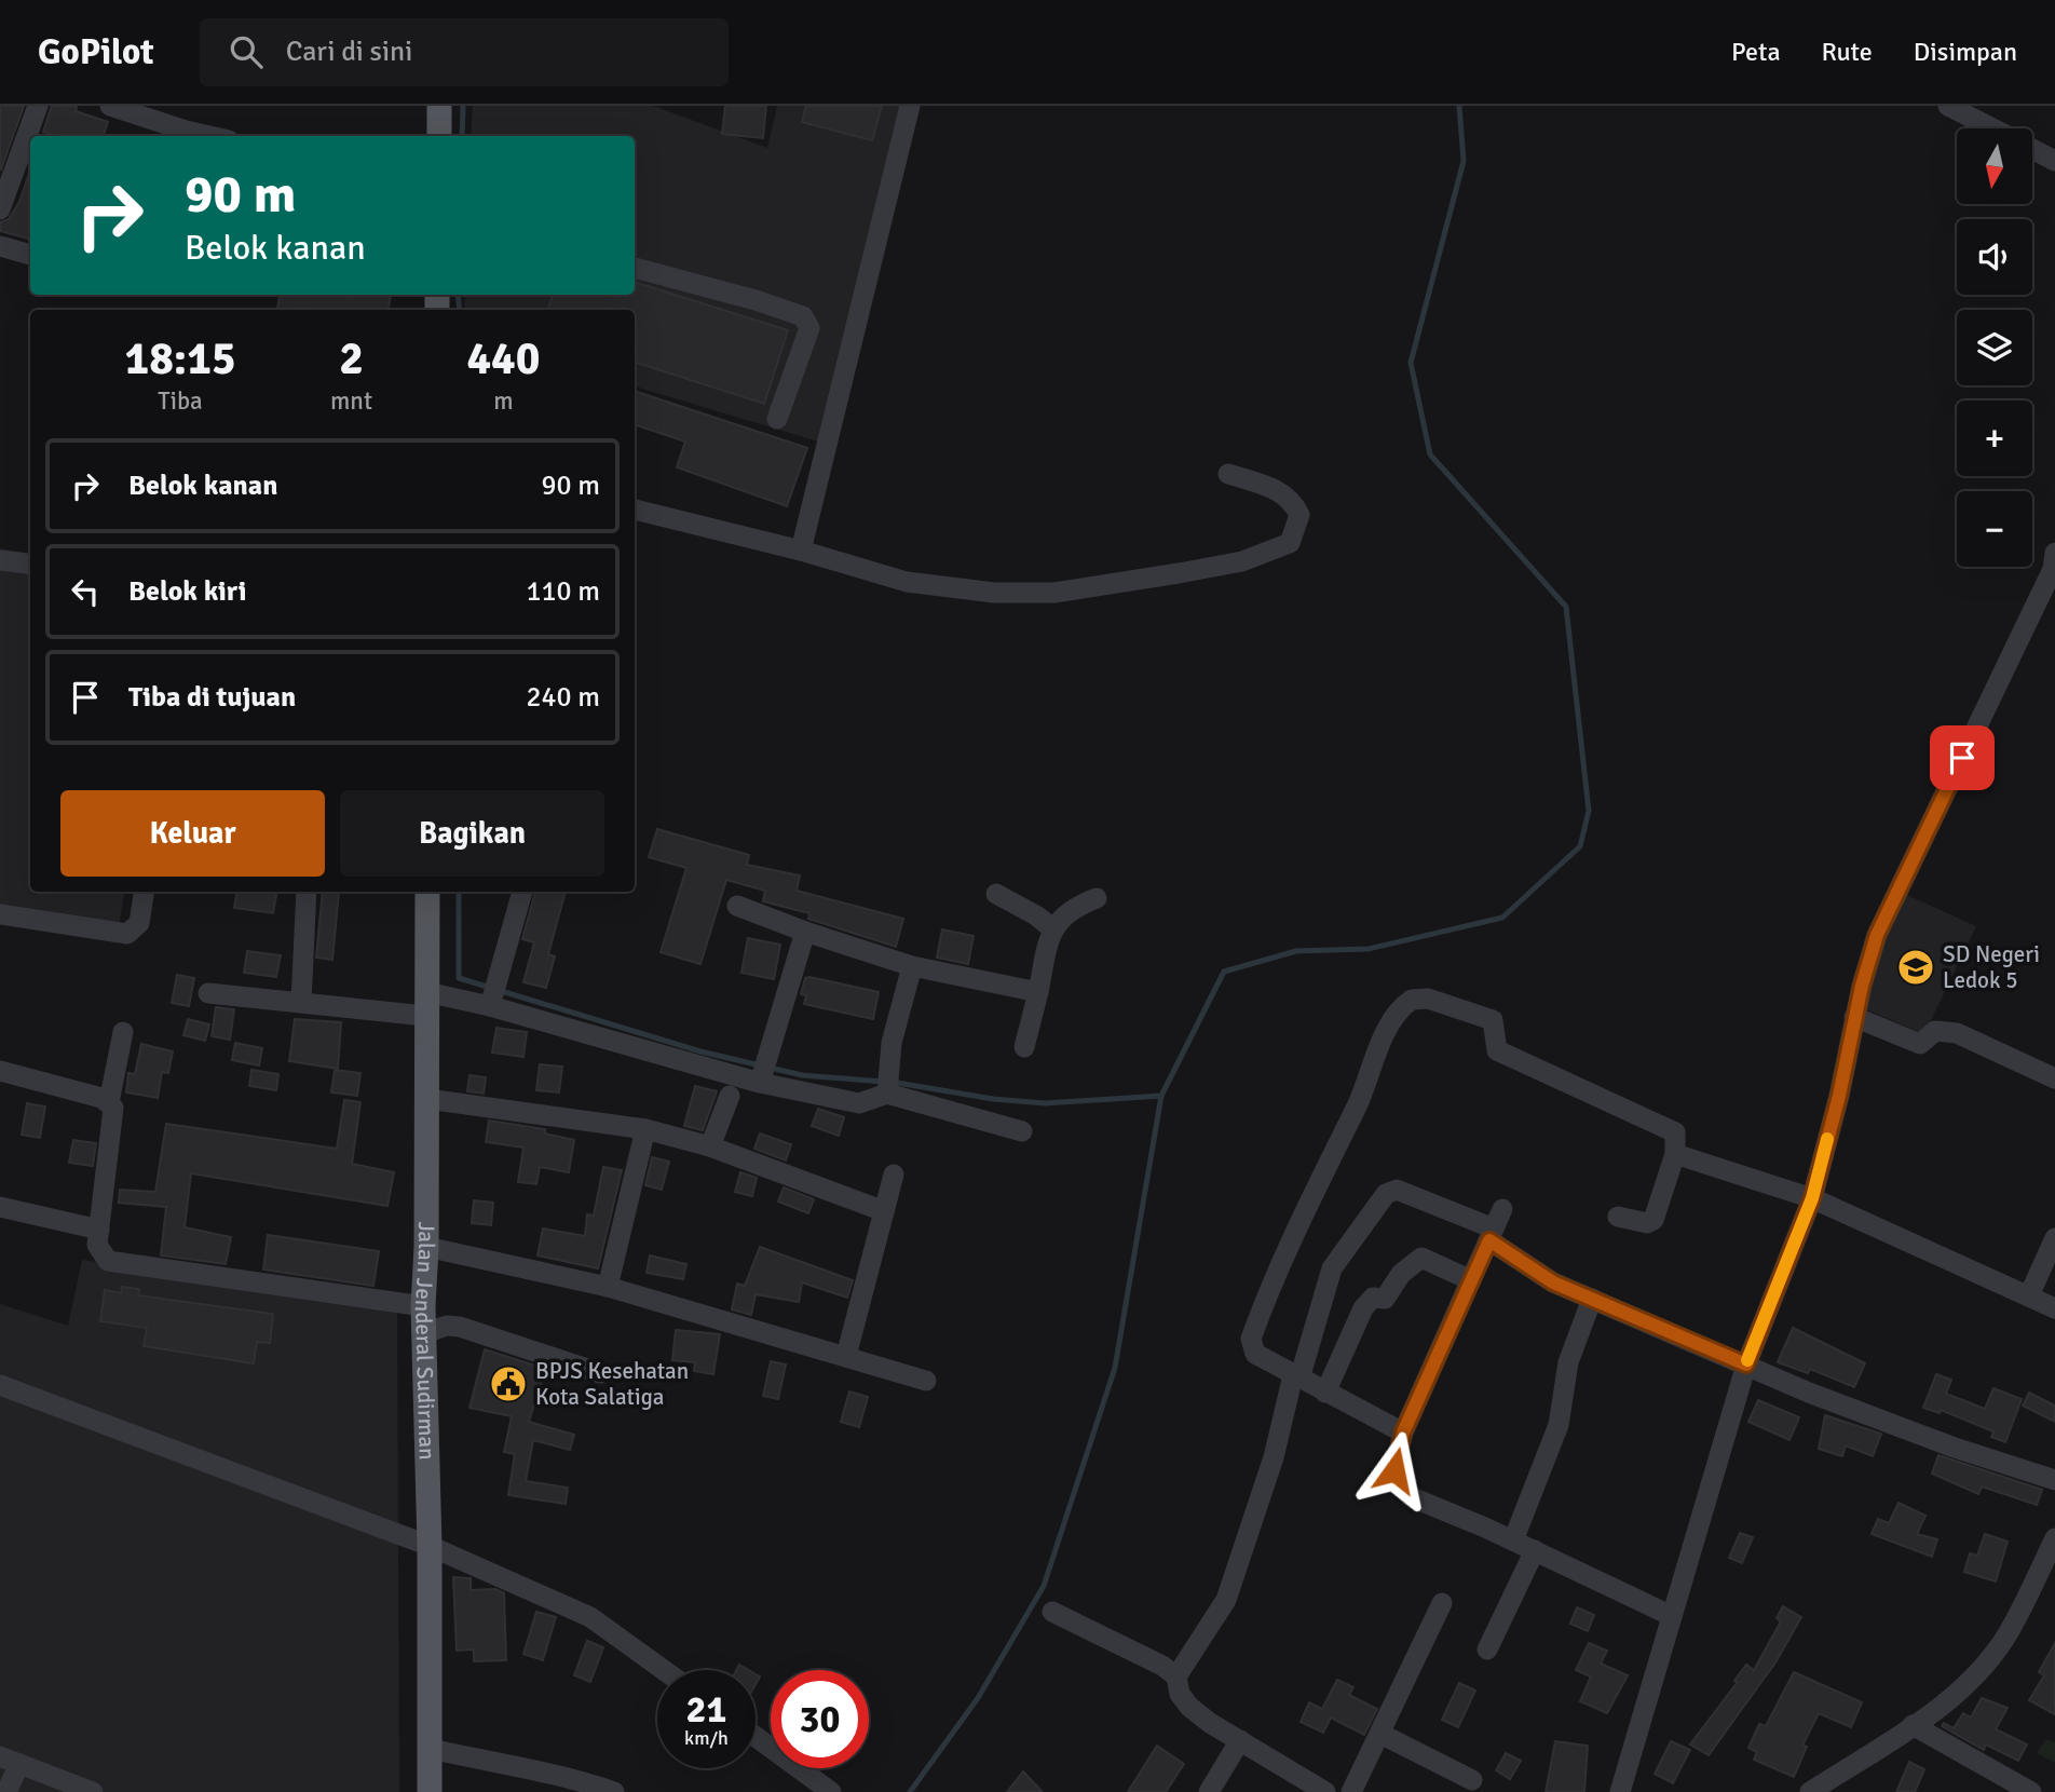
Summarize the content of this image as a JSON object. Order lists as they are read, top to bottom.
{
  "streets": {
    "main road": ["Jalan Jenderal Sudirman"]
  },
  "places": {
    "school or university": ["SD Negeri Ledok 5"],
    "public building": ["BPJS Kesehatan Kota Salatiga"]
  },
  "north": "bottom",
  "page": {
    "header": "GoPilot",
    "search": "Cari di sini",
    "nav": ["Peta", "Rute", "Disimpan"],
    "map_buttons": ["+", "−"],
    "turn": ["90 m", "Belok kanan"],
    "eta": [
      "18:15",
      "Tiba",
      "2",
      "mnt",
      "440",
      "m"
    ],
    "list": [
      {
        "name": "Belok kanan",
        "value": "90 m"
      },
      {
        "name": "Belok kiri",
        "value": "110 m"
      },
      {
        "name": "Tiba di tujuan",
        "value": "240 m"
      }
    ],
    "buttons": ["Keluar", "Bagikan"],
    "speed": "21 km/h",
    "limit": "30"
  }
}
